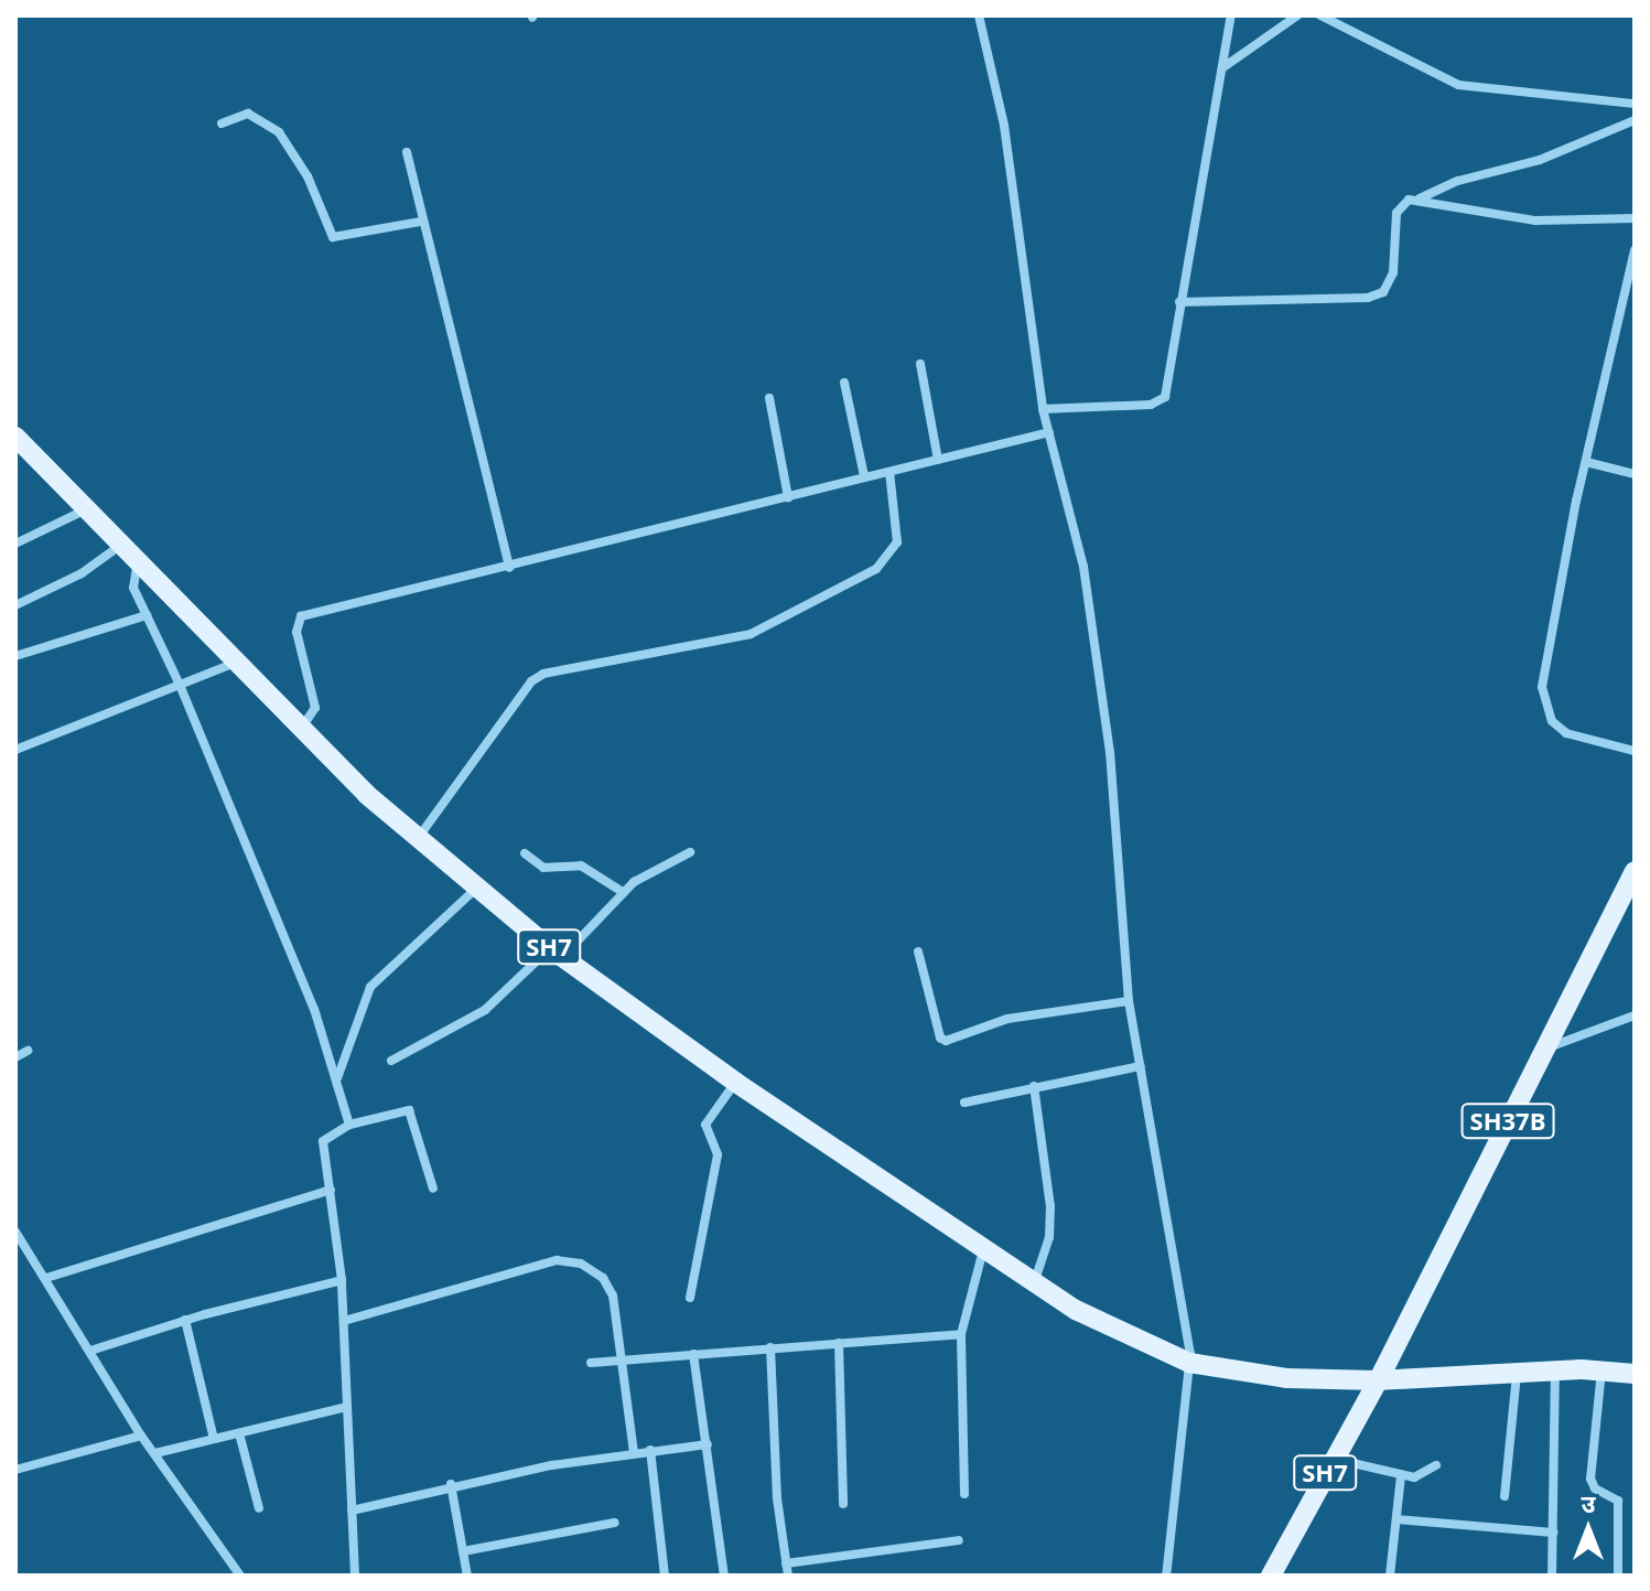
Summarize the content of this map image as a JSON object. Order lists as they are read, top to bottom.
{
  "streets": {
    "main road": ["SH7", "SH37B"]
  },
  "crossings": [
    ["SH7", "SH37B"]
  ],
  "north": "top"
}
